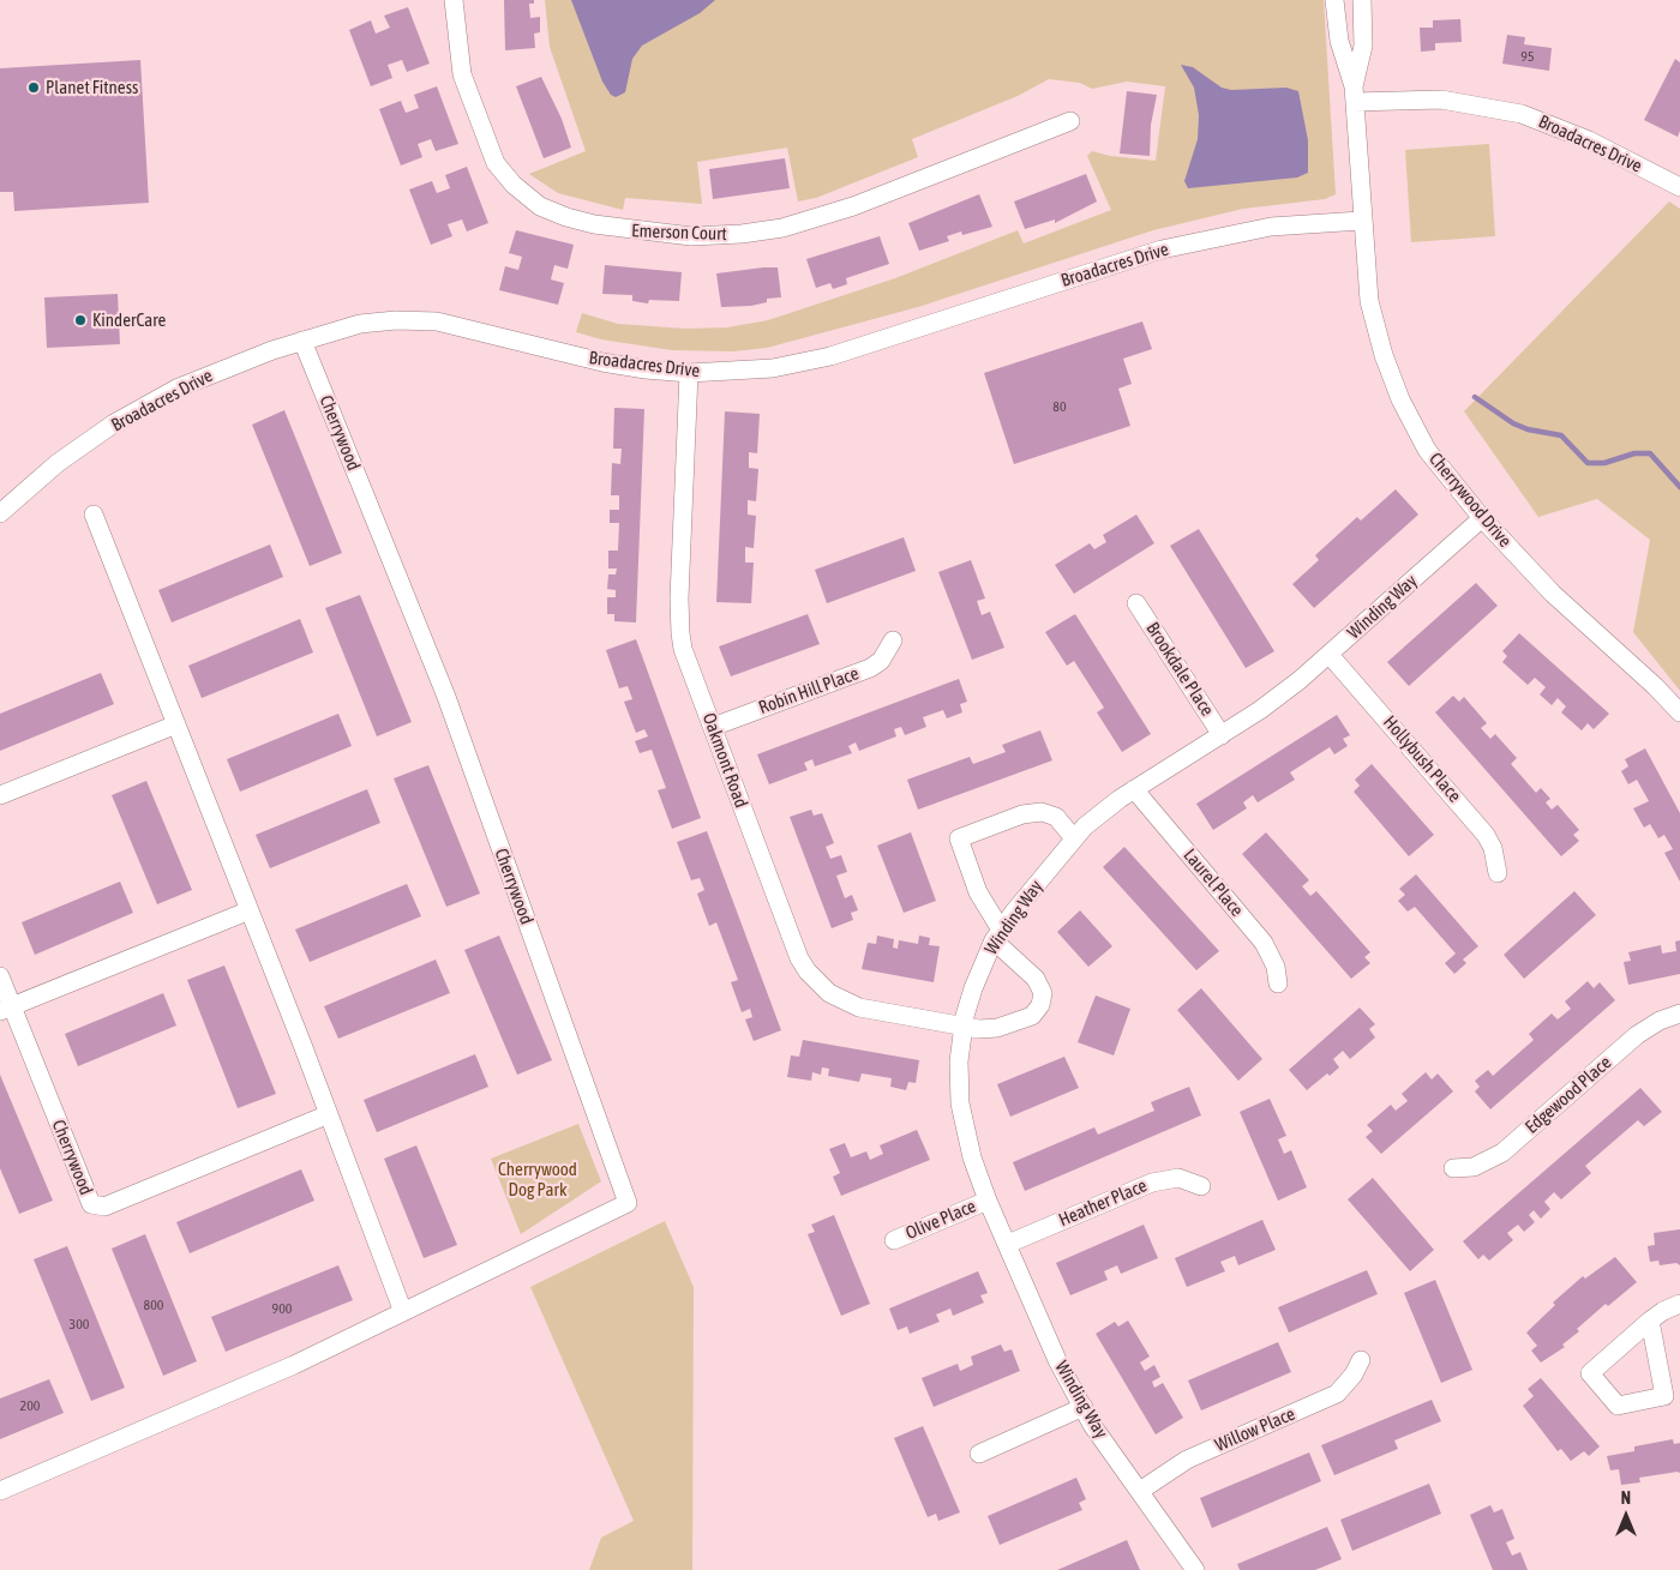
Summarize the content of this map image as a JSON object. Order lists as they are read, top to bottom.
{
  "streets": {
    "street": [
      "Broadacres Drive",
      "Emerson Court",
      "Cherrywood",
      "Cherrywood Drive",
      "Winding Way",
      "Brookdale Place",
      "Robin Hill Place",
      "Hollybush Place",
      "Oakmont Road",
      "Laurel Place",
      "Edgewood Place",
      "Heather Place",
      "Olive Place",
      "Willow Place"
    ]
  },
  "crossings": [
    ["Broadacres Drive", "Cherrywood"],
    ["Broadacres Drive", "Cherrywood Drive"],
    ["Broadacres Drive", "Oakmont Road"],
    ["Cherrywood Drive", "Winding Way"],
    ["Winding Way", "Brookdale Place"],
    ["Winding Way", "Hollybush Place"],
    ["Winding Way", "Oakmont Road"],
    ["Winding Way", "Laurel Place"],
    ["Winding Way", "Heather Place"],
    ["Winding Way", "Olive Place"],
    ["Winding Way", "Willow Place"],
    ["Robin Hill Place", "Oakmont Road"]
  ],
  "parks": ["Cherrywood Dog Park"],
  "places": ["Planet Fitness", "KinderCare"],
  "house_numbers": [
    "95",
    "80",
    "800",
    "900",
    "300",
    "200"
  ],
  "north": "top"
}
